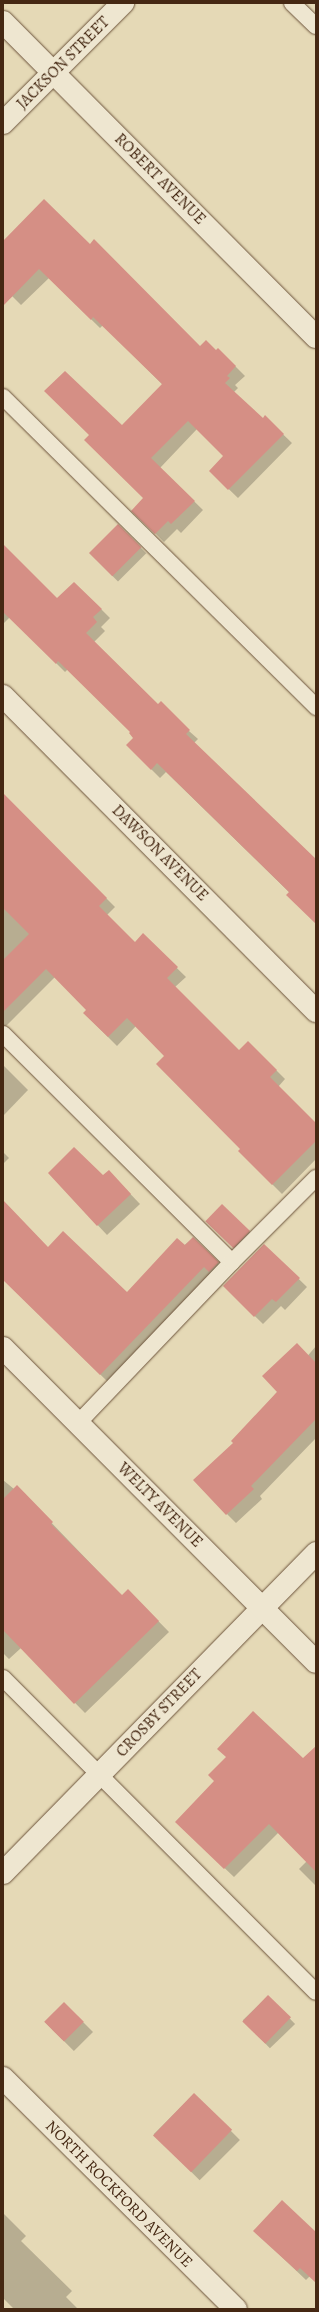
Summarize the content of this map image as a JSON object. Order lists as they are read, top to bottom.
{
  "streets": {
    "street": [
      "JACKSON STREET",
      "ROBERT AVENUE",
      "DAWSON AVENUE",
      "WELTY AVENUE",
      "CROSBY STREET",
      "NORTH ROCKFORD AVENUE"
    ]
  },
  "crossings": [
    ["JACKSON STREET", "ROBERT AVENUE"],
    ["WELTY AVENUE", "CROSBY STREET"]
  ]
}
